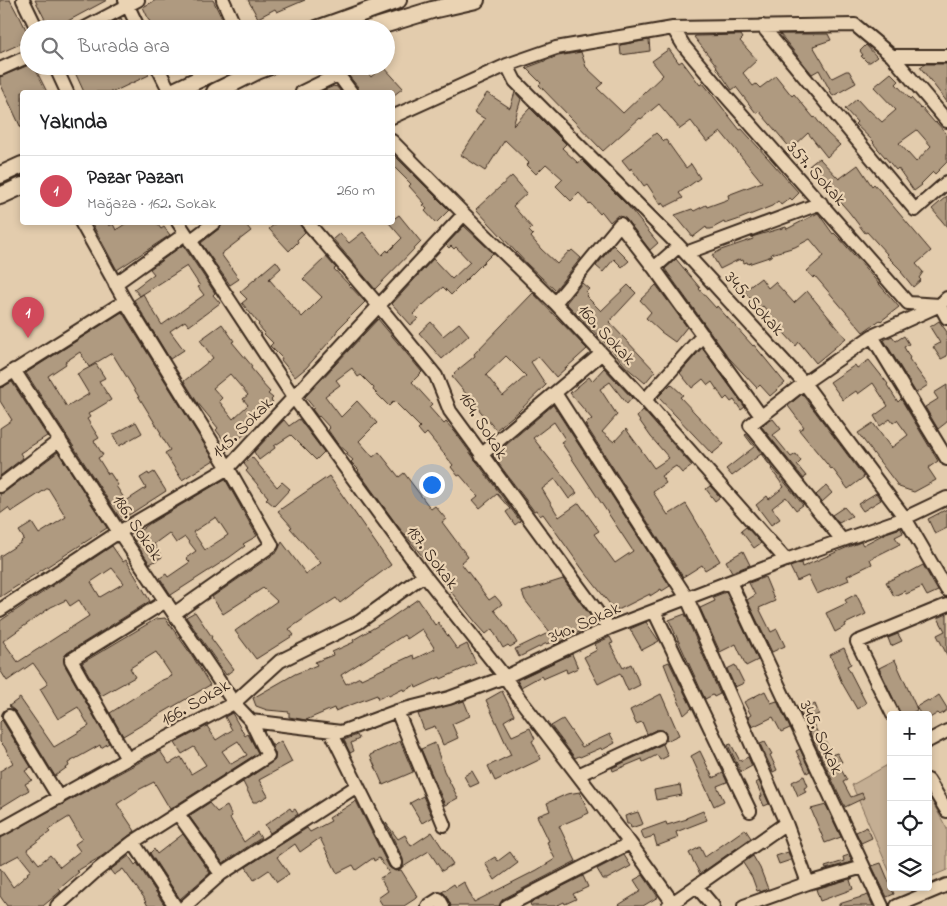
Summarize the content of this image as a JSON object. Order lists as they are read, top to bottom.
{
  "streets": {
    "street": [
      "357. Sokak",
      "345. Sokak",
      "160. Sokak",
      "164. Sokak",
      "145. Sokak",
      "186. Sokak",
      "187. Sokak",
      "340. Sokak",
      "166. Sokak"
    ]
  },
  "crossings": [
    ["345. Sokak", "340. Sokak"],
    ["160. Sokak", "145. Sokak"],
    ["160. Sokak", "340. Sokak"],
    ["164. Sokak", "145. Sokak"],
    ["164. Sokak", "340. Sokak"],
    ["145. Sokak", "186. Sokak"],
    ["145. Sokak", "187. Sokak"],
    ["186. Sokak", "166. Sokak"],
    ["187. Sokak", "340. Sokak"],
    ["187. Sokak", "166. Sokak"]
  ],
  "page": {
    "search": "Burada ara",
    "heading": "Yakında",
    "list": [
      {
        "mark": "1",
        "name": "Pazar Pazarı",
        "note": "Mağaza · 162. Sokak",
        "value": "260 m"
      }
    ],
    "pins": "1",
    "map_buttons": ["+", "−"]
  }
}
